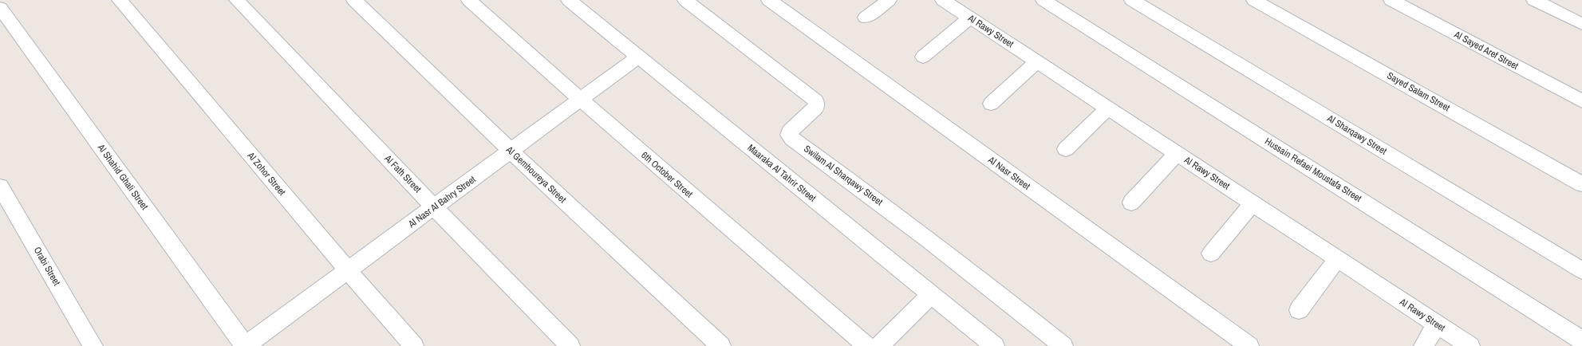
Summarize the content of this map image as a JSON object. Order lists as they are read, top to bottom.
{
  "streets": {
    "street": [
      "Al Rawy Street",
      "Al Sayed Aref Street",
      "Sayed Salam Street",
      "Al Sharqawy Street",
      "Hussain Refaei Moustafa Street",
      "Maaraka Al Tahrir Street",
      "Al Nasr Street",
      "Al Zohor Street",
      "Al Fath Street",
      "Al Gemhoureya Street",
      "6th October Street",
      "Swilam Al Sharqawy Street",
      "Al Shahid Ghali Street",
      "Al Nasr Al Bahry Street",
      "Orabi Street"
    ]
  },
  "crossings": [
    ["Maaraka Al Tahrir Street", "Al Nasr Al Bahry Street"],
    ["Al Zohor Street", "Al Nasr Al Bahry Street"],
    ["Al Fath Street", "Al Nasr Al Bahry Street"],
    ["Al Gemhoureya Street", "Al Nasr Al Bahry Street"],
    ["6th October Street", "Al Nasr Al Bahry Street"],
    ["Al Shahid Ghali Street", "Al Nasr Al Bahry Street"]
  ]
}
